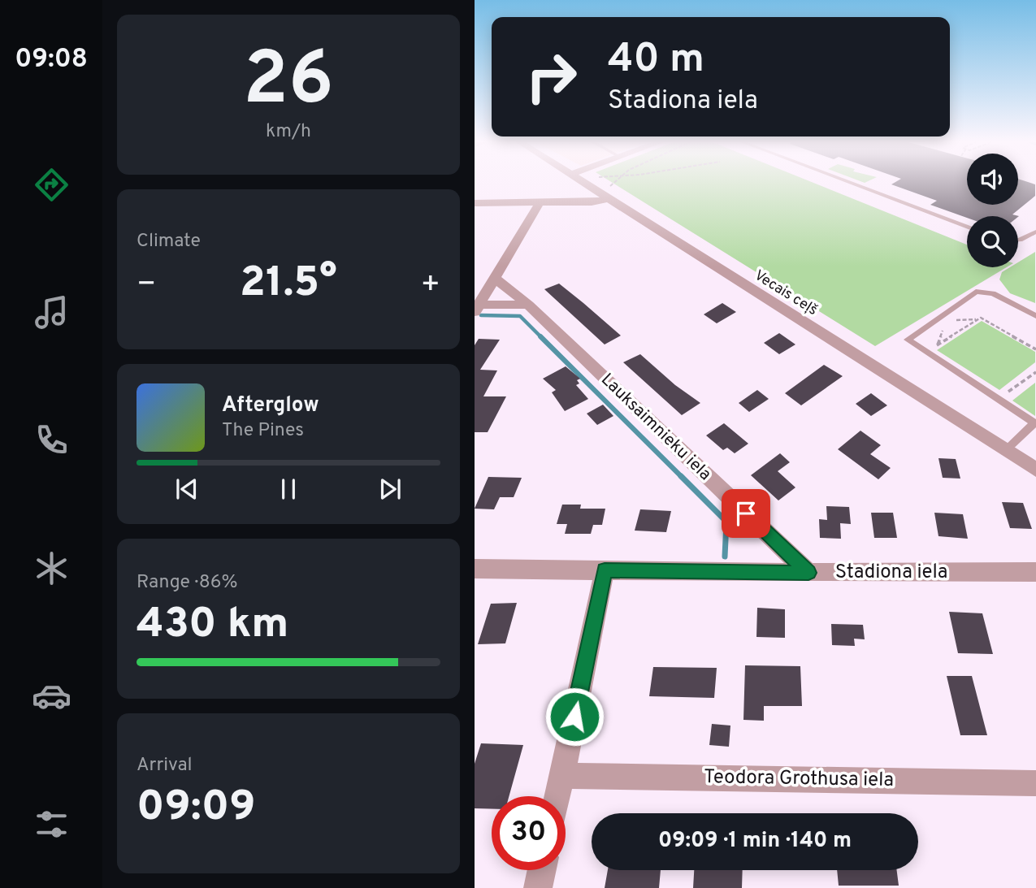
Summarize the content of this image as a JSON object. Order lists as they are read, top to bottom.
{
  "streets": {
    "street": [
      "Vecais ceļš",
      "Lauksaimnieku iela",
      "Stadiona iela",
      "Teodora Grothusa iela"
    ]
  },
  "crossings": [
    ["Lauksaimnieku iela", "Stadiona iela"]
  ],
  "page": {
    "tabs": "09:08",
    "tile": [
      ["26", "km/h"],
      "Climate",
      ["Range · 86%", "430 km"],
      ["Arrival", "09:09"]
    ],
    "turn": ["40 m", "Stadiona iela"],
    "heat": ["−", "21.5°", "+"],
    "song": ["Afterglow", "The Pines"],
    "limit": "30",
    "trip": "09:09 · 1 min · 140 m"
  }
}
